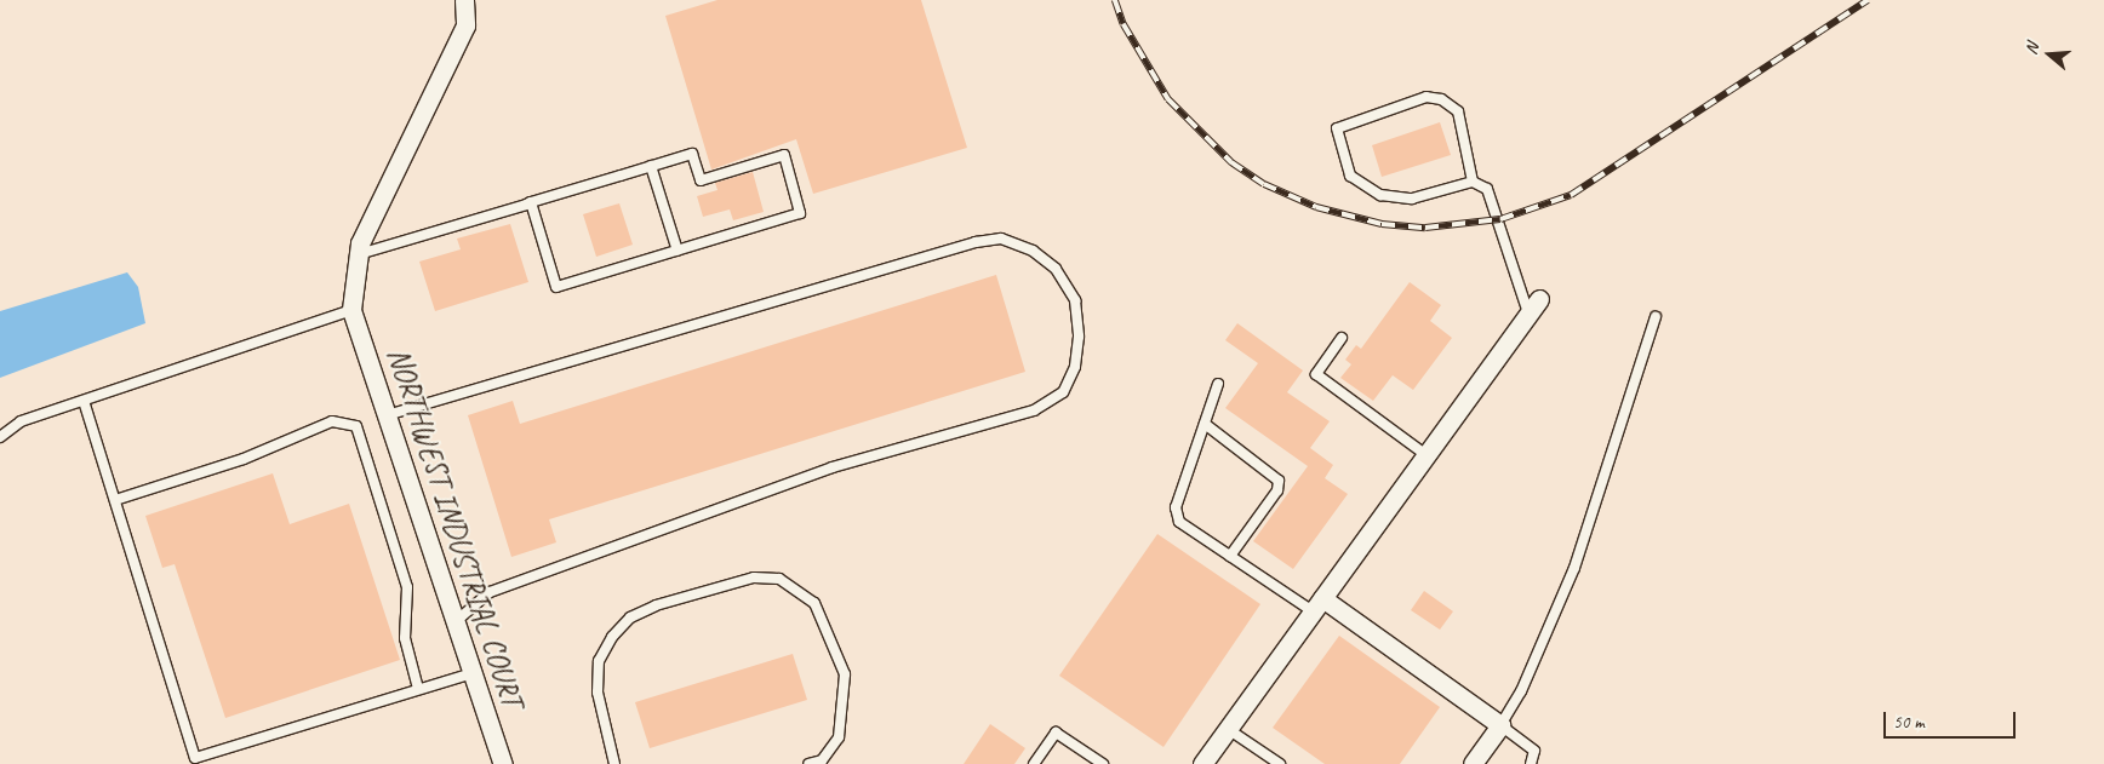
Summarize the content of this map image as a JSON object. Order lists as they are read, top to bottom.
{
  "streets": {
    "street": ["NORTHWEST INDUSTRIAL COURT"]
  },
  "scale_bar": "50 m",
  "north": "left"
}
